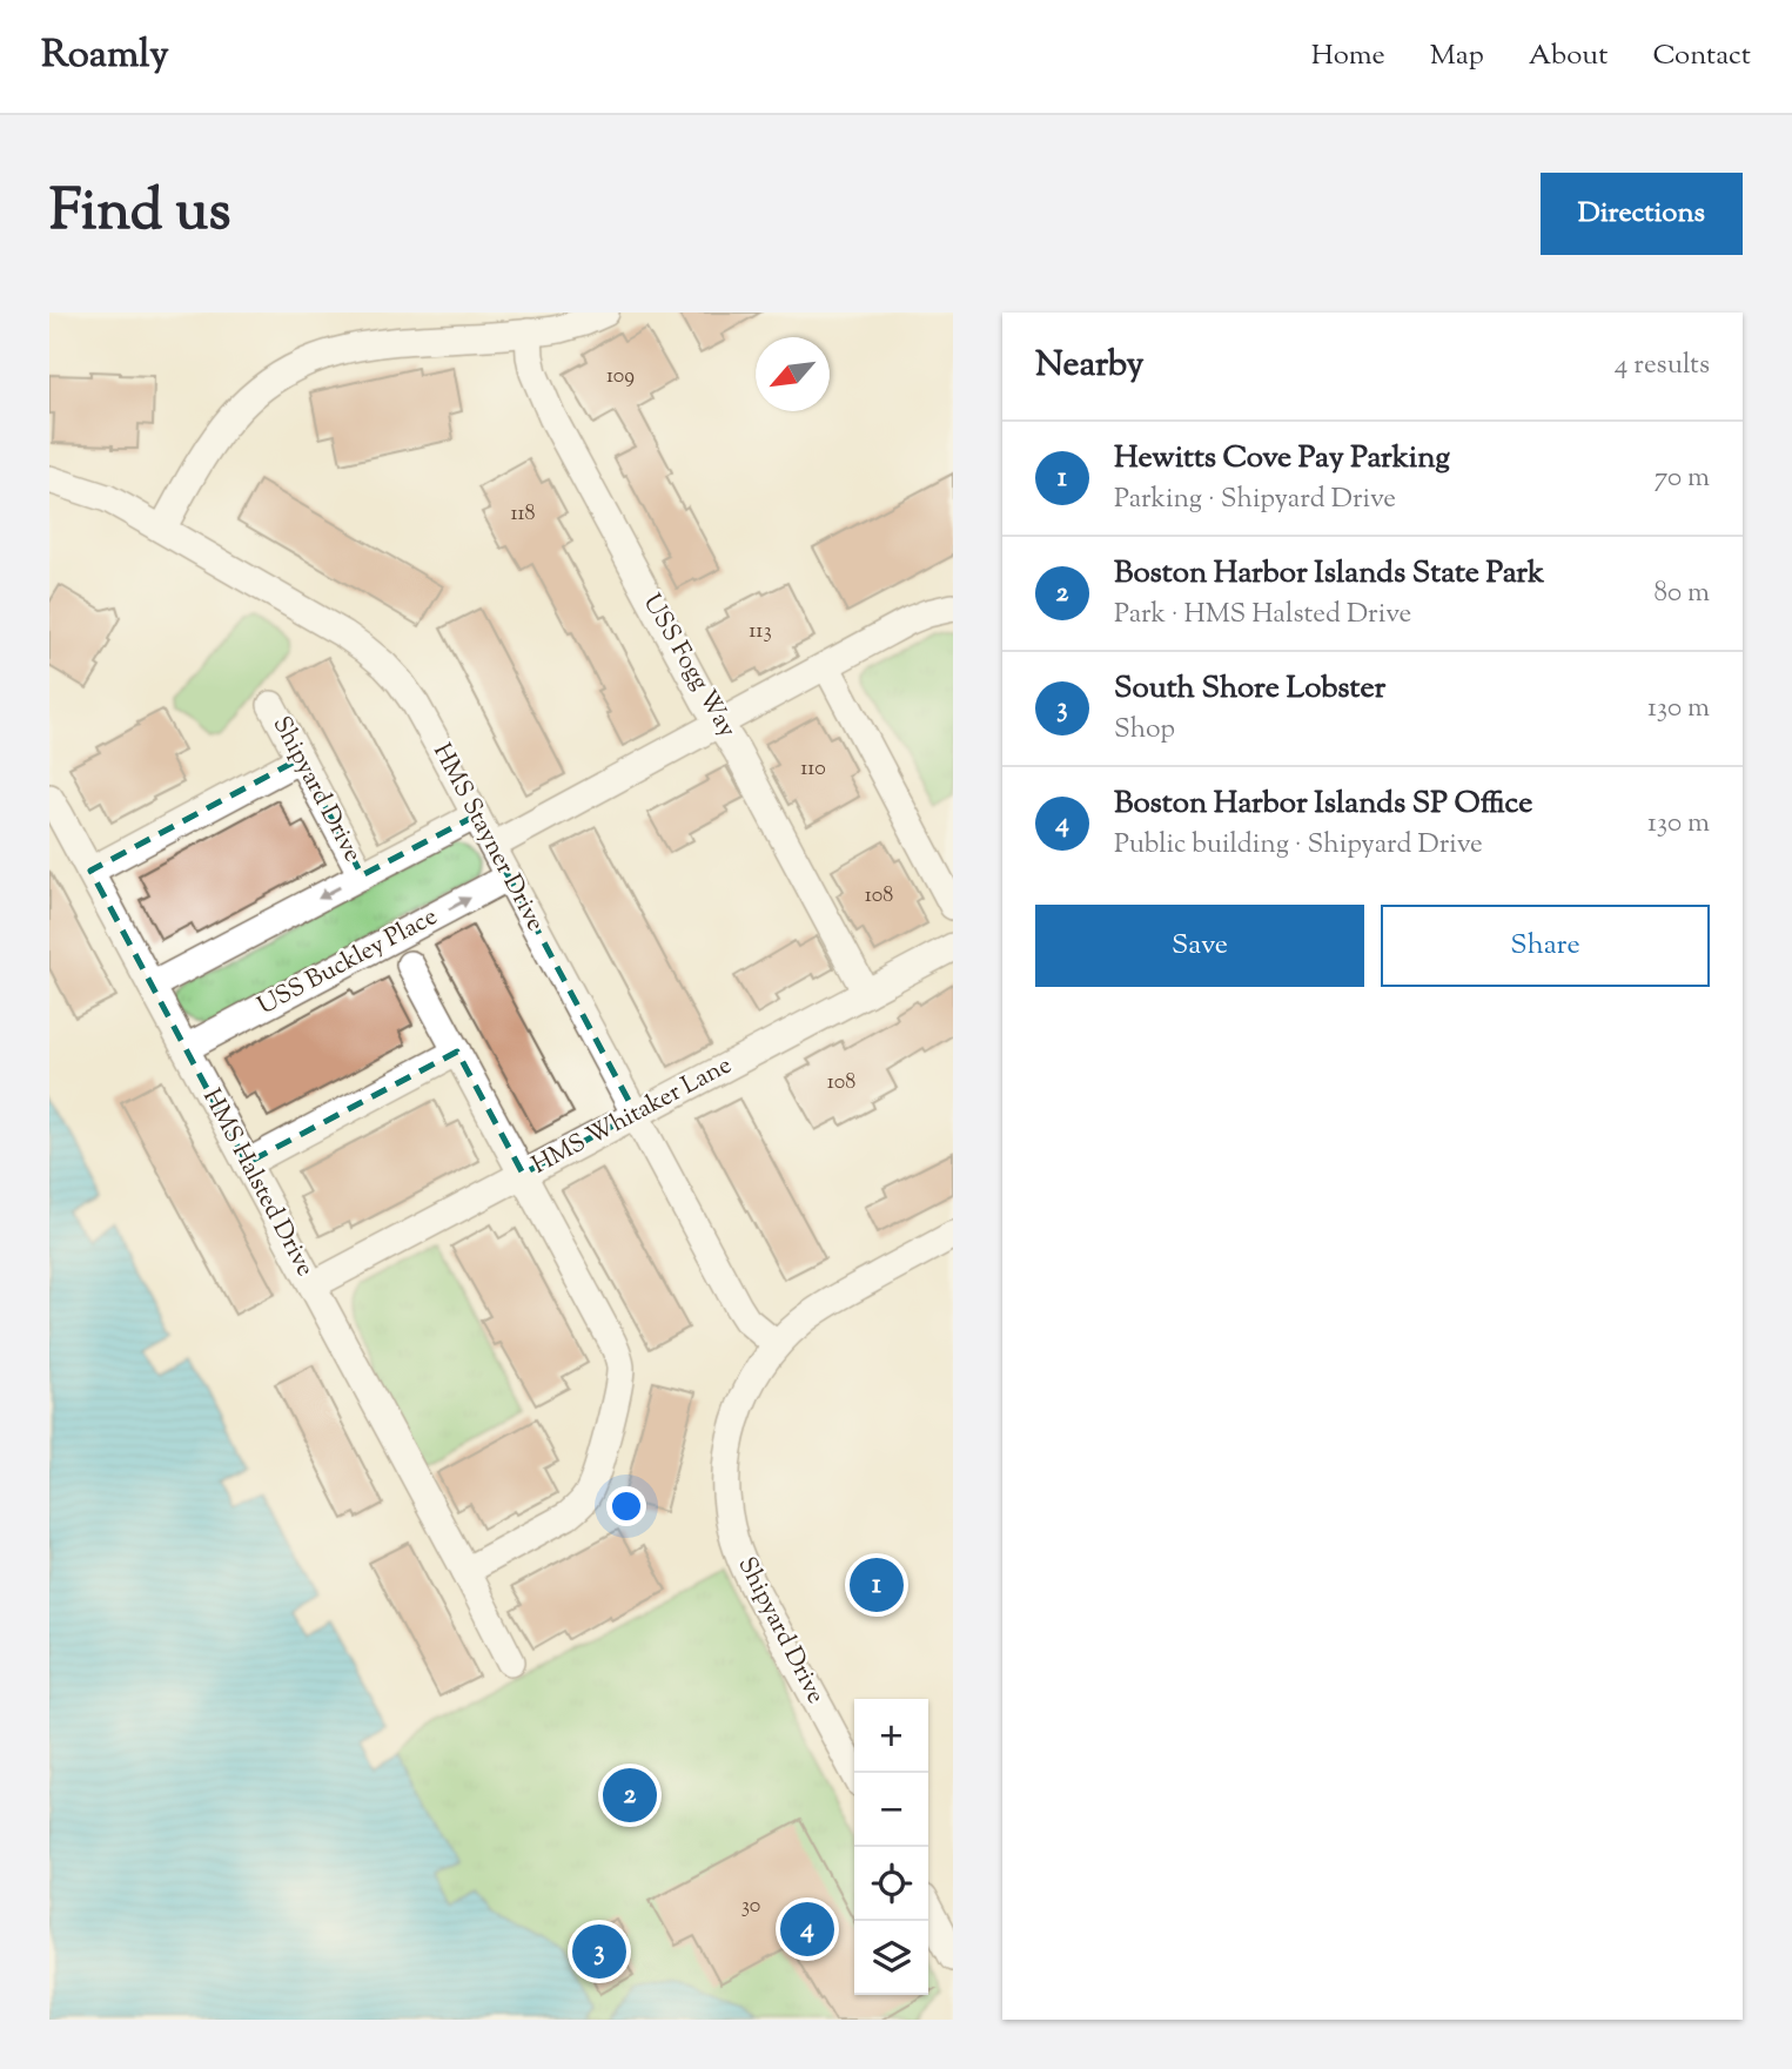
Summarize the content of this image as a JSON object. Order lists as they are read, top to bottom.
{
  "streets": {
    "street": [
      "USS Fogg Way",
      "Shipyard Drive",
      "HMS Stayner Drive",
      "USS Buckley Place",
      "HMS Whitaker Lane",
      "HMS Halsted Drive"
    ]
  },
  "crossings": [
    ["USS Fogg Way", "HMS Whitaker Lane"],
    ["Shipyard Drive", "HMS Stayner Drive"],
    ["HMS Stayner Drive", "USS Buckley Place"],
    ["HMS Stayner Drive", "HMS Whitaker Lane"],
    ["USS Buckley Place", "HMS Halsted Drive"],
    ["HMS Whitaker Lane", "HMS Halsted Drive"]
  ],
  "house_numbers": [
    "109",
    "118",
    "113",
    "110",
    "108",
    "108",
    "30"
  ],
  "north": "bottom left",
  "page": {
    "header": "Roamly",
    "nav": [
      "Home",
      "Map",
      "About",
      "Contact"
    ],
    "title": "Find us",
    "buttons": [
      "Directions",
      ["Save", "Share"]
    ],
    "heading": ["Nearby", "4 results"],
    "list": [
      {
        "mark": "1",
        "name": "Hewitts Cove Pay Parking",
        "note": "Parking · Shipyard Drive",
        "value": "70 m"
      },
      {
        "mark": "2",
        "name": "Boston Harbor Islands State Park",
        "note": "Park · HMS Halsted Drive",
        "value": "80 m"
      },
      {
        "mark": "3",
        "name": "South Shore Lobster",
        "note": "Shop",
        "value": "130 m"
      },
      {
        "mark": "4",
        "name": "Boston Harbor Islands SP Office",
        "note": "Public building · Shipyard Drive",
        "value": "130 m"
      }
    ],
    "pins": [
      "1",
      "2",
      "4",
      "3"
    ],
    "map_buttons": ["+", "−"]
  }
}
